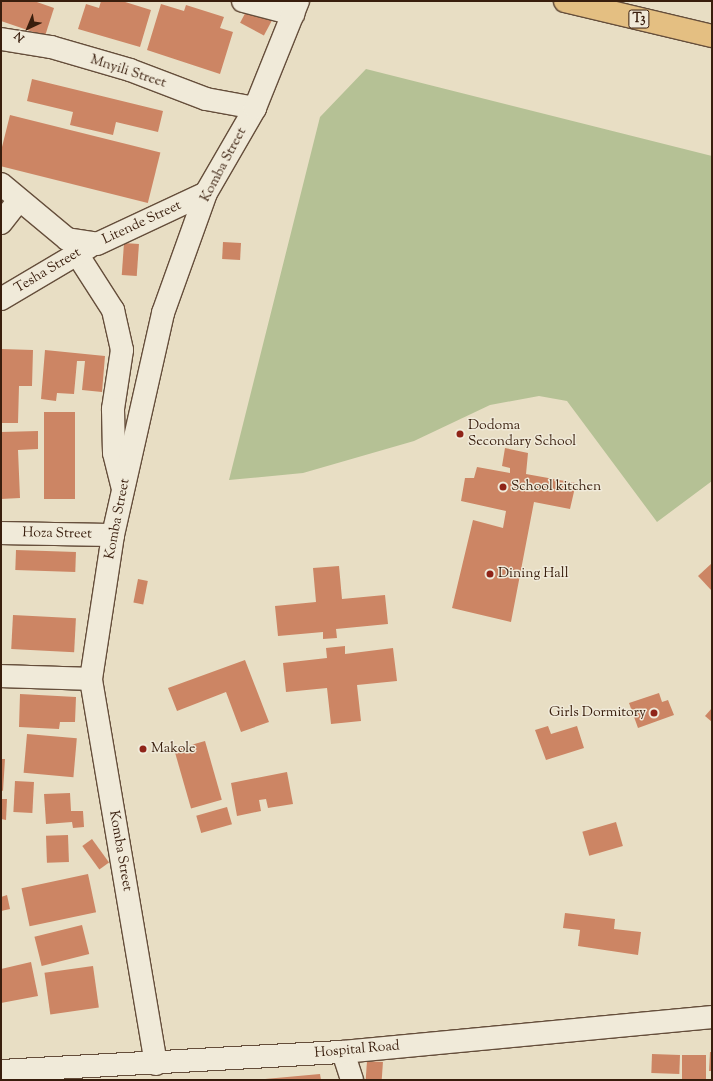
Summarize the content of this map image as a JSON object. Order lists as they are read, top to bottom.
{
  "streets": {
    "highway": ["T3"],
    "street": [
      "Mnyili Street",
      "Komba Street",
      "Litende Street",
      "Tesha Street",
      "Hoza Street",
      "Hospital Road"
    ]
  },
  "crossings": [
    ["Mnyili Street", "Komba Street"],
    ["Komba Street", "Litende Street"],
    ["Komba Street", "Hoza Street"],
    ["Komba Street", "Hospital Road"],
    ["Litende Street", "Tesha Street"]
  ],
  "places": [
    "Dodoma Secondary School",
    "School kitchen",
    "Dining Hall",
    "Girls Dormitory",
    "Makole"
  ],
  "north": "bottom left"
}
